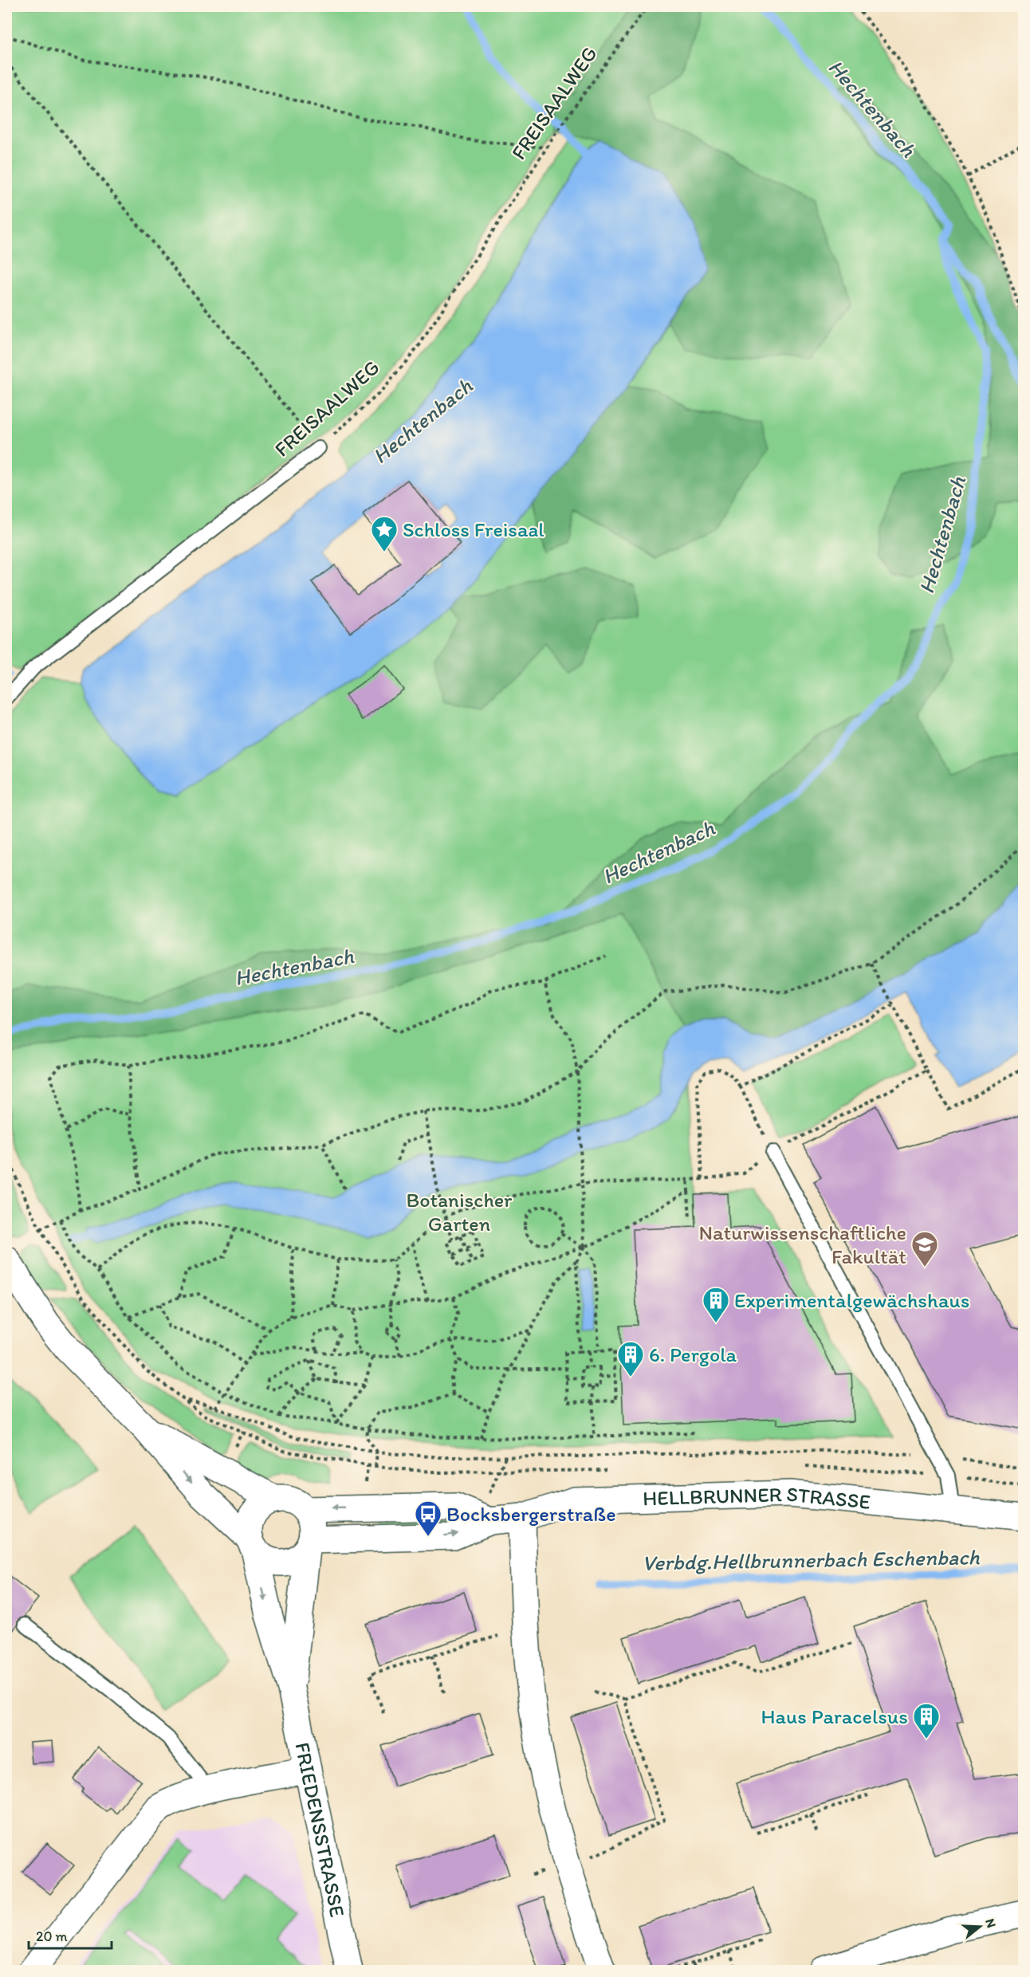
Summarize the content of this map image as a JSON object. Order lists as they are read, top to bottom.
{
  "streets": {
    "street": ["HELLBRUNNER STRASSE", "FRIEDENSSTRASSE"],
    "lane": ["FREISAALWEG"]
  },
  "crossings": [
    ["HELLBRUNNER STRASSE", "FRIEDENSSTRASSE"]
  ],
  "water": ["Hechtenbach", "Verbdg.Hellbrunnerbach Eschenbach"],
  "parks": ["Botanischer Garten"],
  "places": {
    "place": ["Schloss Freisaal"],
    "school or university": ["Naturwissenschaftliche Fakultät"],
    "building": ["Experimentalgewächshaus", "6. Pergola", "Haus Paracelsus"],
    "bus stop": ["Bocksbergerstraße"]
  },
  "scale_bar": "20 m",
  "north": "right"
}
